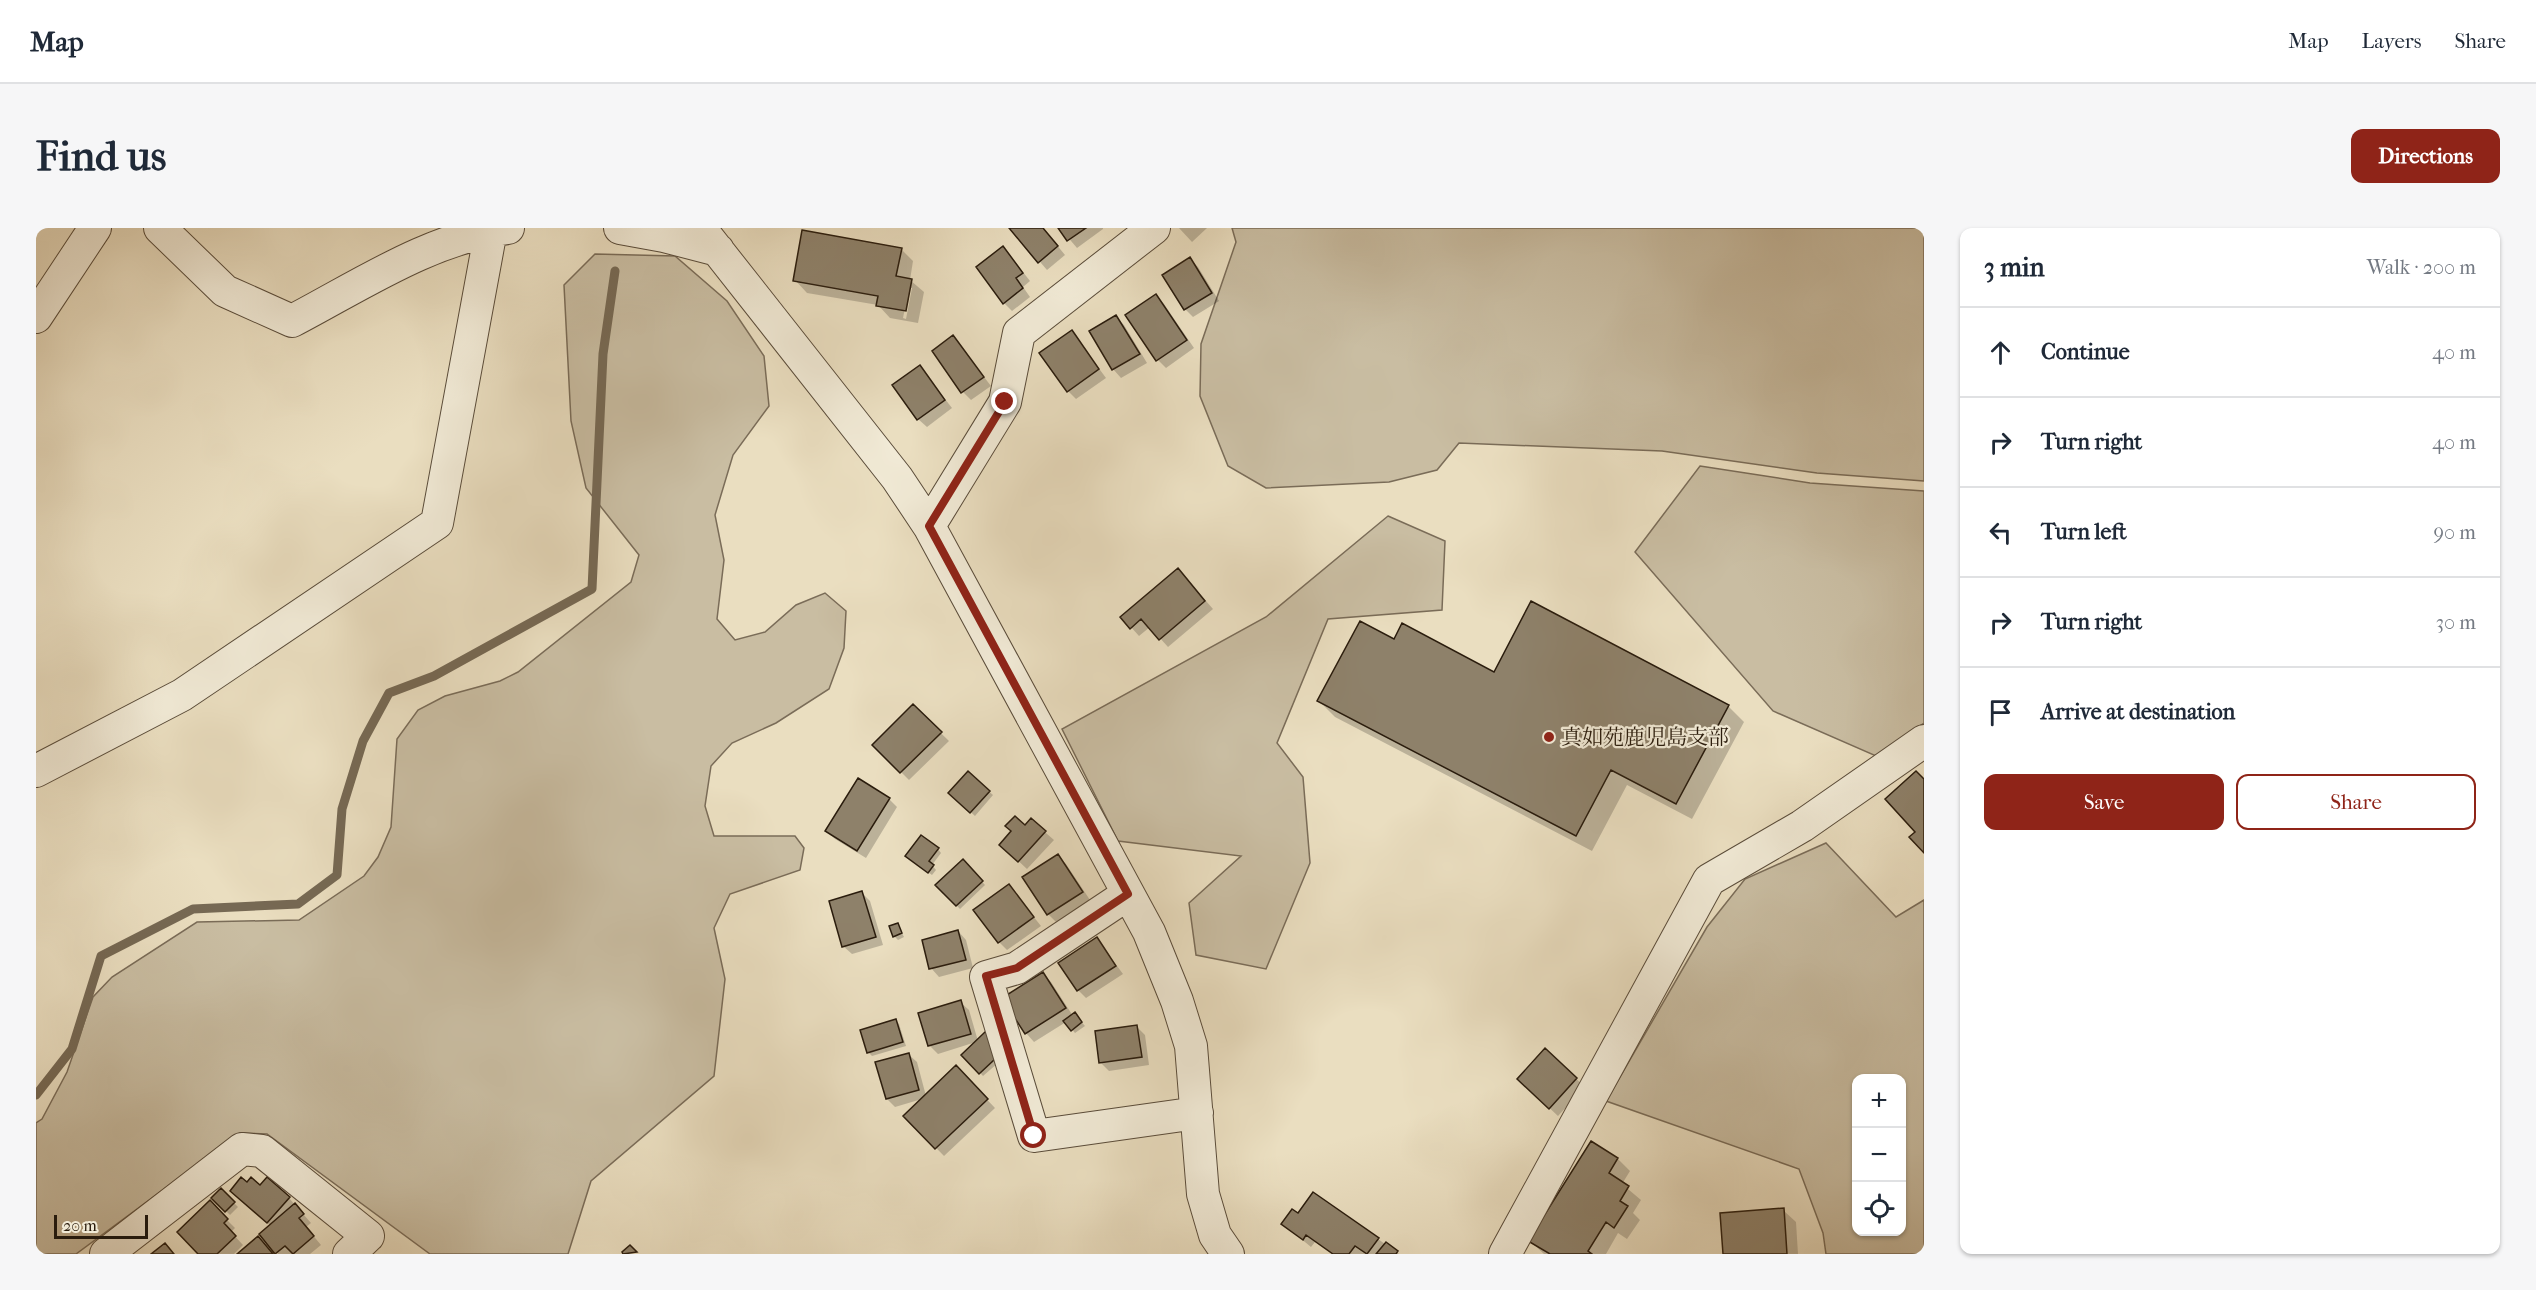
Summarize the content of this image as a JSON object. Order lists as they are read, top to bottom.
{
  "places": ["真如苑鹿児島支部"],
  "scale_bar": "20 m",
  "page": {
    "header": "Map",
    "nav": ["Map", "Layers", "Share"],
    "buttons": [
      "Directions",
      ["Save", "Share"]
    ],
    "title": "Find us",
    "heading": ["3 min", "Walk · 200 m"],
    "list": [
      ["Continue", "40 m"],
      ["Turn right", "40 m"],
      ["Turn left", "90 m"],
      ["Turn right", "30 m"],
      "Arrive at destination"
    ],
    "map_buttons": ["+", "−"],
    "scale": "20 m"
  }
}
